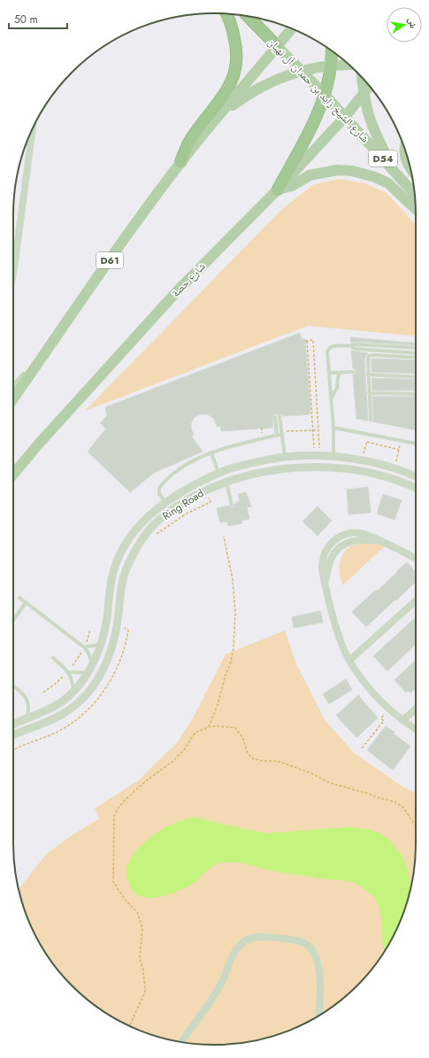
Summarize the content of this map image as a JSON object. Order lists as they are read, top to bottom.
{
  "streets": {
    "highway": ["شارع الشيخ زايد بن حمدان آل نهيان", "D54"],
    "main road": ["D61", "شارع حصة"],
    "street": ["Ring Road"]
  },
  "crossings": [
    ["شارع الشيخ زايد بن حمدان آل نهيان", "D61"],
    ["شارع الشيخ زايد بن حمدان آل نهيان", "شارع حصة"]
  ],
  "scale_bar": "50 m",
  "north": "right"
}
